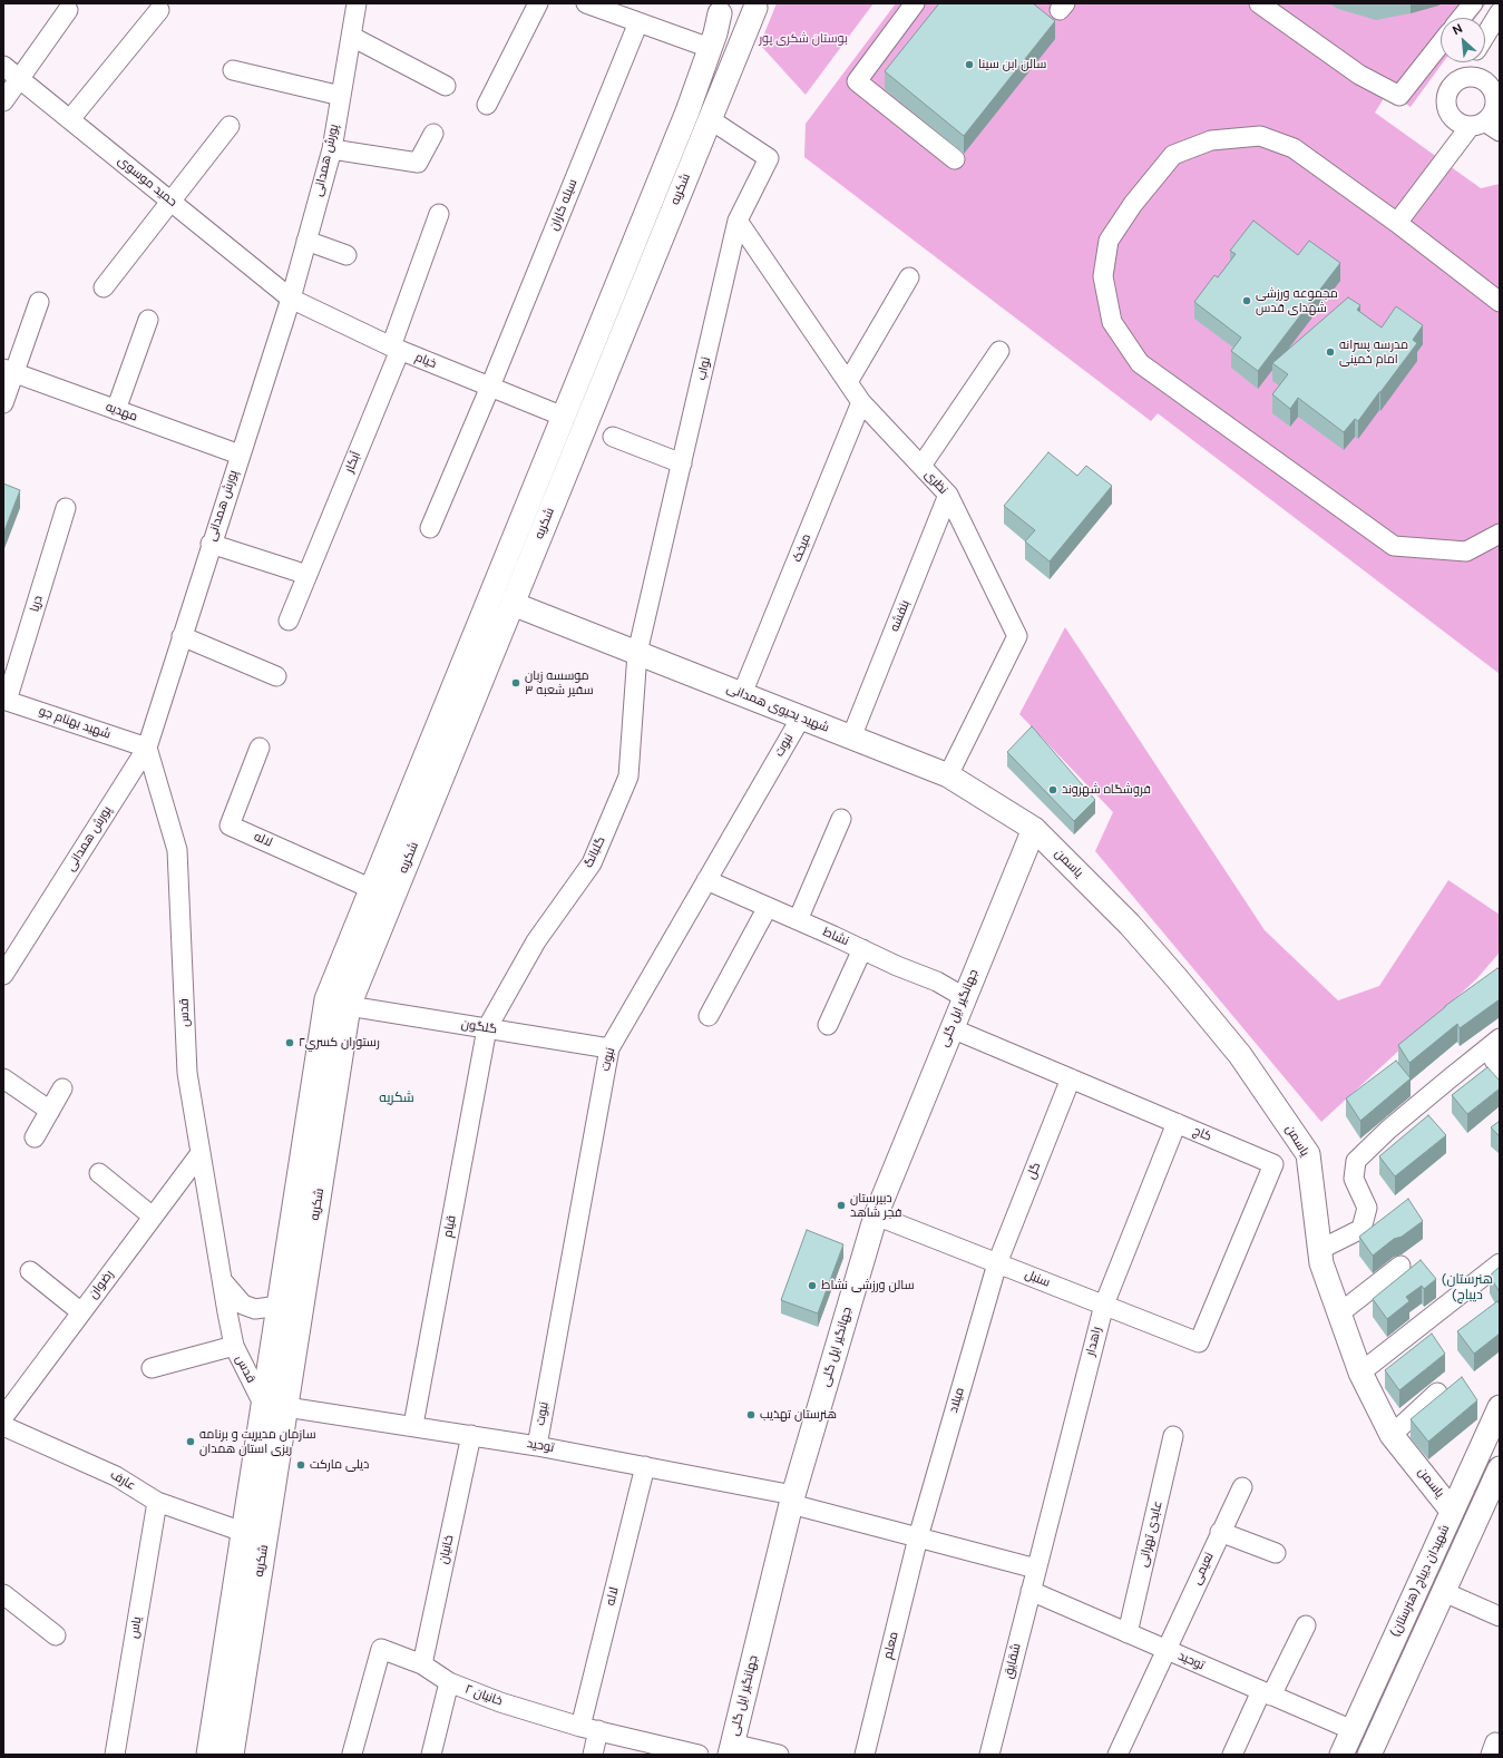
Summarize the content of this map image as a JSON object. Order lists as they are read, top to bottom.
{
  "streets": {
    "main road": [
      "شکریه",
      "شهید یحیوی همدانی",
      "یاسمن",
      "جهانگیر ایل گلی",
      "شهیدان دیباج (هنرستان)"
    ],
    "street": [
      "پورش همدانی",
      "حمید موسوی",
      "سیله کاران",
      "خیام",
      "نواب",
      "مهدیه",
      "آبکار",
      "نظری",
      "میخک",
      "دریا",
      "بنفشه",
      "شهید بهنام جو",
      "نبوت",
      "لاله",
      "گلبانگ",
      "نشاط",
      "قدس",
      "گلگون",
      "کاج",
      "گل",
      "قیام",
      "سنبل",
      "رضوان",
      "راهدار",
      "میلاد",
      "توحید",
      "عارف",
      "عابدی تهرانی",
      "خانیان",
      "نعیمی",
      "یاس",
      "معلم",
      "شقایق",
      "خانیان ۲"
    ]
  },
  "crossings": [
    ["پورش همدانی", "حمید موسوی"],
    ["پورش همدانی", "خیام"],
    ["پورش همدانی", "مهدیه"],
    ["پورش همدانی", "شهید بهنام جو"],
    ["پورش همدانی", "قدس"],
    ["حمید موسوی", "خیام"],
    ["شکریه", "خیام"],
    ["شکریه", "نواب"],
    ["شکریه", "شهید یحیوی همدانی"],
    ["شکریه", "لاله"],
    ["شکریه", "قدس"],
    ["شکریه", "گلگون"],
    ["شکریه", "توحید"],
    ["شکریه", "عارف"],
    ["سیله کاران", "خیام"],
    ["خیام", "آبکار"],
    ["نواب", "نظری"],
    ["نواب", "شهید یحیوی همدانی"],
    ["نواب", "گلبانگ"],
    ["نظری", "میخک"],
    ["نظری", "بنفشه"],
    ["نظری", "شهید یحیوی همدانی"],
    ["میخک", "شهید یحیوی همدانی"],
    ["دریا", "شهید بهنام جو"],
    ["بنفشه", "شهید یحیوی همدانی"],
    ["شهید یحیوی همدانی", "نبوت"],
    ["شهید یحیوی همدانی", "گلبانگ"],
    ["شهید یحیوی همدانی", "یاسمن"],
    ["شهید یحیوی همدانی", "جهانگیر ایل گلی"],
    ["شهید بهنام جو", "قدس"],
    ["نبوت", "نشاط"],
    ["نبوت", "گلگون"],
    ["نبوت", "توحید"],
    ["لاله", "توحید"],
    ["لاله", "خانیان ۲"],
    ["گلبانگ", "گلگون"],
    ["گلبانگ", "قیام"],
    ["یاسمن", "جهانگیر ایل گلی"],
    ["یاسمن", "شهیدان دیباج (هنرستان)"],
    ["نشاط", "جهانگیر ایل گلی"],
    ["جهانگیر ایل گلی", "کاج"],
    ["جهانگیر ایل گلی", "سنبل"],
    ["جهانگیر ایل گلی", "توحید"],
    ["قدس", "رضوان"],
    ["گلگون", "قیام"],
    ["کاج", "گل"],
    ["کاج", "سنبل"],
    ["کاج", "راهدار"],
    ["گل", "سنبل"],
    ["گل", "میلاد"],
    ["قیام", "توحید"],
    ["سنبل", "راهدار"],
    ["سنبل", "میلاد"],
    ["راهدار", "توحید"],
    ["راهدار", "شقایق"],
    ["میلاد", "توحید"],
    ["میلاد", "معلم"],
    ["توحید", "عابدی تهرانی"],
    ["توحید", "خانیان"],
    ["توحید", "نعیمی"],
    ["توحید", "شهیدان دیباج (هنرستان)"],
    ["توحید", "معلم"],
    ["توحید", "شقایق"],
    ["عارف", "یاس"],
    ["خانیان", "خانیان ۲"]
  ],
  "districts": ["شکریه", "(هنرستان (دیباج"],
  "parks": ["بوستان شکری پور"],
  "places": [
    "سالن ابن سینا",
    "مجموعه ورزشی شهدای قدس",
    "مدرسه پسرانه امام خمینی",
    "موسسه زبان سفیر شعبه ۳",
    "فروشگاه شهروند",
    "رستوران کسري٢",
    "دبیرستان فجر شاهد",
    "سالن ورزشی نشاط",
    "هنرستان تهذیب",
    "سازمان مدیریت و برنامه ریزی استان همدان",
    "دیلی مارکت"
  ],
  "north": "top left"
}
